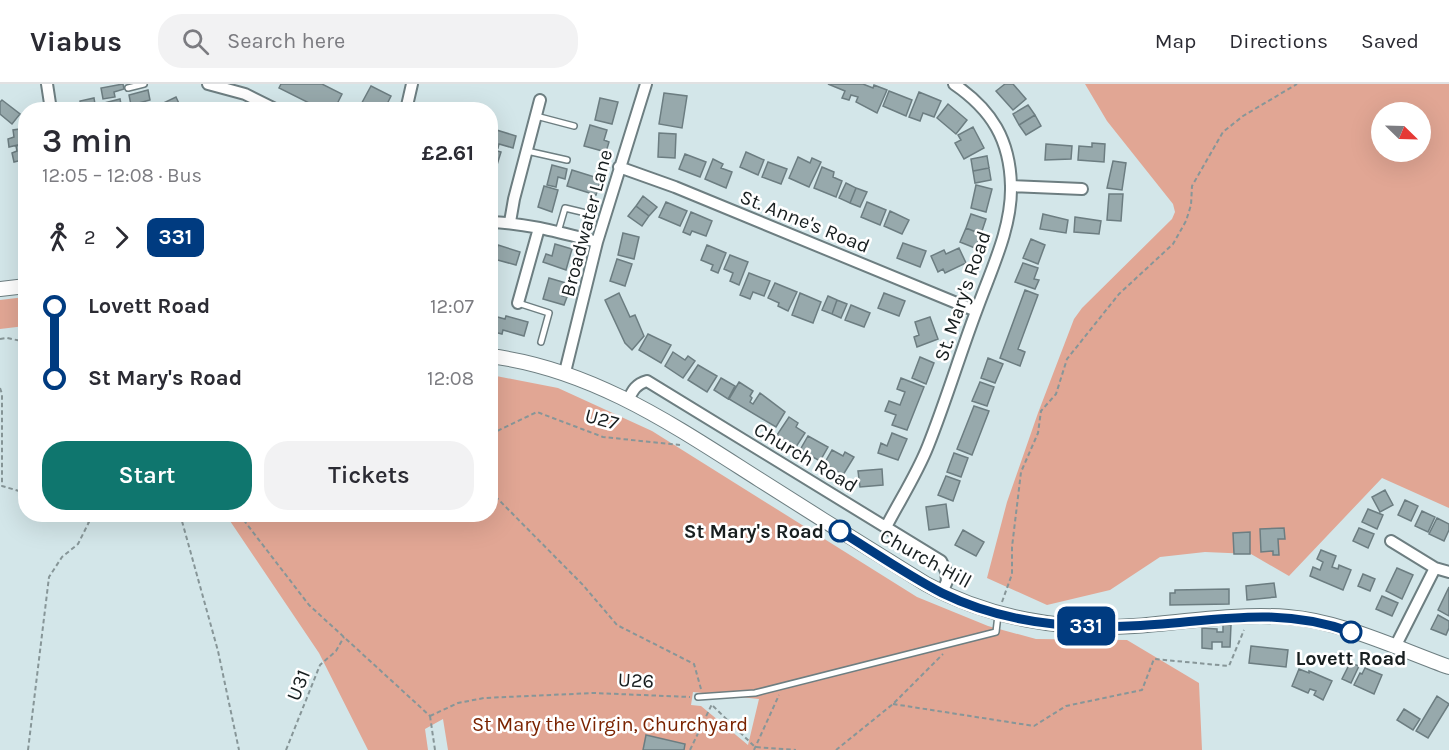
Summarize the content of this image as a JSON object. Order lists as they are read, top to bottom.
{
  "streets": {
    "street": [
      "St. Anne's Road",
      "Broadwater Lane",
      "St. Mary's Road",
      "Church Road",
      "Church Hill"
    ],
    "path": ["U27", "U26", "U31"]
  },
  "crossings": [
    ["St. Anne's Road", "Broadwater Lane"],
    ["St. Anne's Road", "St. Mary's Road"],
    ["Broadwater Lane", "Church Hill"],
    ["St. Mary's Road", "Church Road"],
    ["Church Road", "Church Hill"]
  ],
  "parks": ["St Mary the Virgin, Churchyard"],
  "places": ["St Mary's Road", "Lovett Road"],
  "lines": ["bus line 331"],
  "north": "bottom right",
  "page": {
    "header": "Viabus",
    "search": "Search here",
    "nav": ["Map", "Directions", "Saved"],
    "on_map": "331",
    "heading": ["3 min", "12:05 – 12:08 · Bus", "£2.61"],
    "legs": ["2", "331"],
    "list": [
      {
        "name": "Lovett Road",
        "value": "12:07"
      },
      {
        "name": "St Mary's Road",
        "value": "12:08"
      }
    ],
    "buttons": ["Start", "Tickets"]
  }
}
